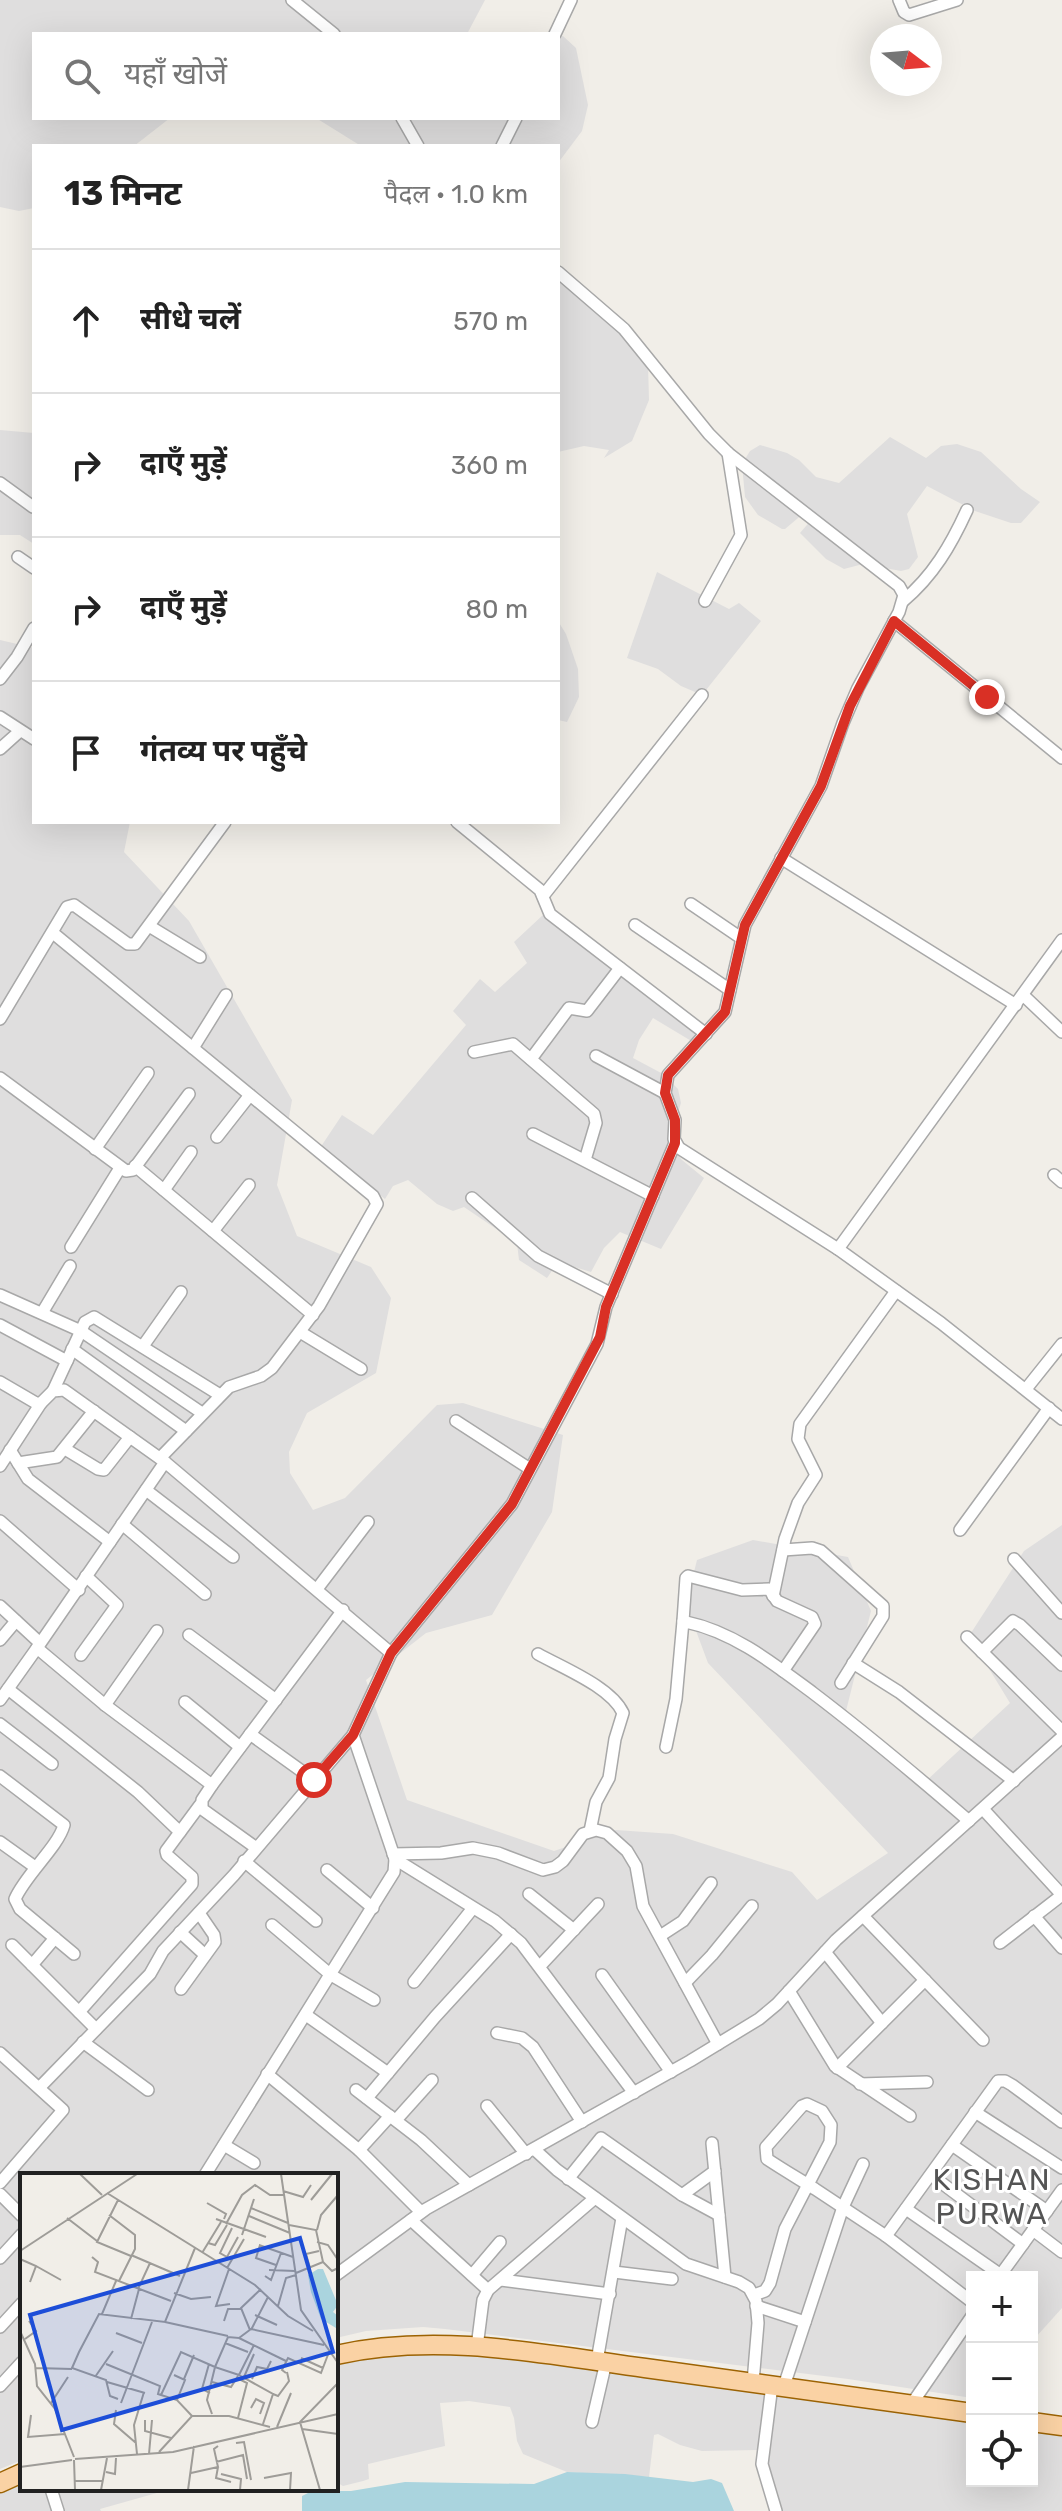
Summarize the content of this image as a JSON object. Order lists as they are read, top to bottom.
{
  "districts": ["KISHAN PURWA"],
  "north": "right",
  "page": {
    "search": "यहाँ खोजें",
    "heading": ["13 मिनट", "पैदल · 1.0 km"],
    "list": [
      ["सीधे चलें", "570 m"],
      ["दाएँ मुड़ें", "360 m"],
      ["दाएँ मुड़ें", "80 m"],
      "गंतव्य पर पहुँचे"
    ],
    "map_buttons": ["+", "−"]
  }
}
